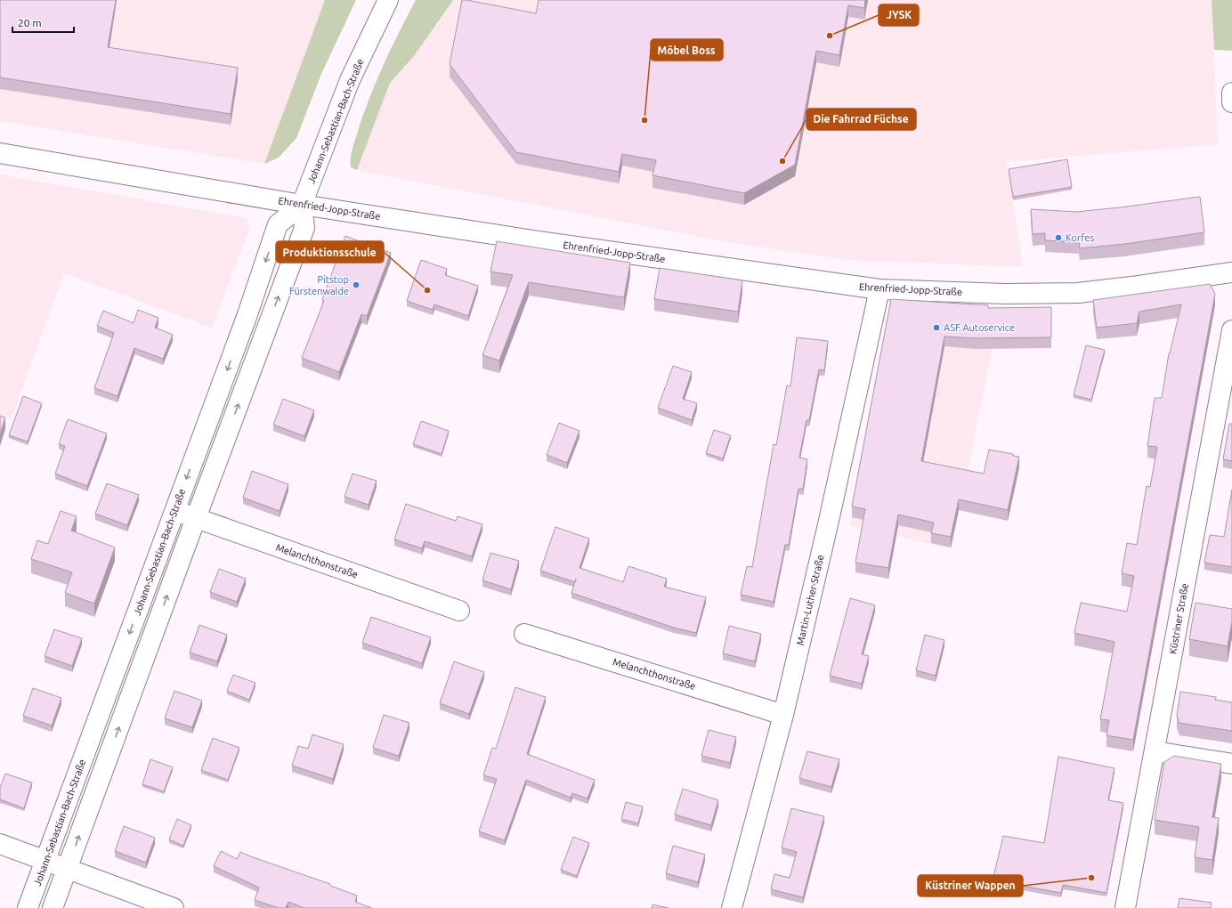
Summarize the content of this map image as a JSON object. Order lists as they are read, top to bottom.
{
  "streets": {
    "street": [
      "Johann-Sebastian-Bach-Straße",
      "Ehrenfried-Jopp-Straße",
      "Melanchthonstraße",
      "Martin-Luther-Straße",
      "Küstriner Straße"
    ]
  },
  "crossings": [
    ["Johann-Sebastian-Bach-Straße", "Ehrenfried-Jopp-Straße"],
    ["Johann-Sebastian-Bach-Straße", "Melanchthonstraße"],
    ["Ehrenfried-Jopp-Straße", "Martin-Luther-Straße"],
    ["Melanchthonstraße", "Martin-Luther-Straße"]
  ],
  "places": [
    "JYSK",
    "Möbel Boss",
    "Die Fahrrad Füchse",
    "Korfes",
    "Pitstop Fürstenwalde",
    "Produktionsschule",
    "ASF Autoservice",
    "Küstriner Wappen"
  ],
  "scale_bar": "20 m"
}
